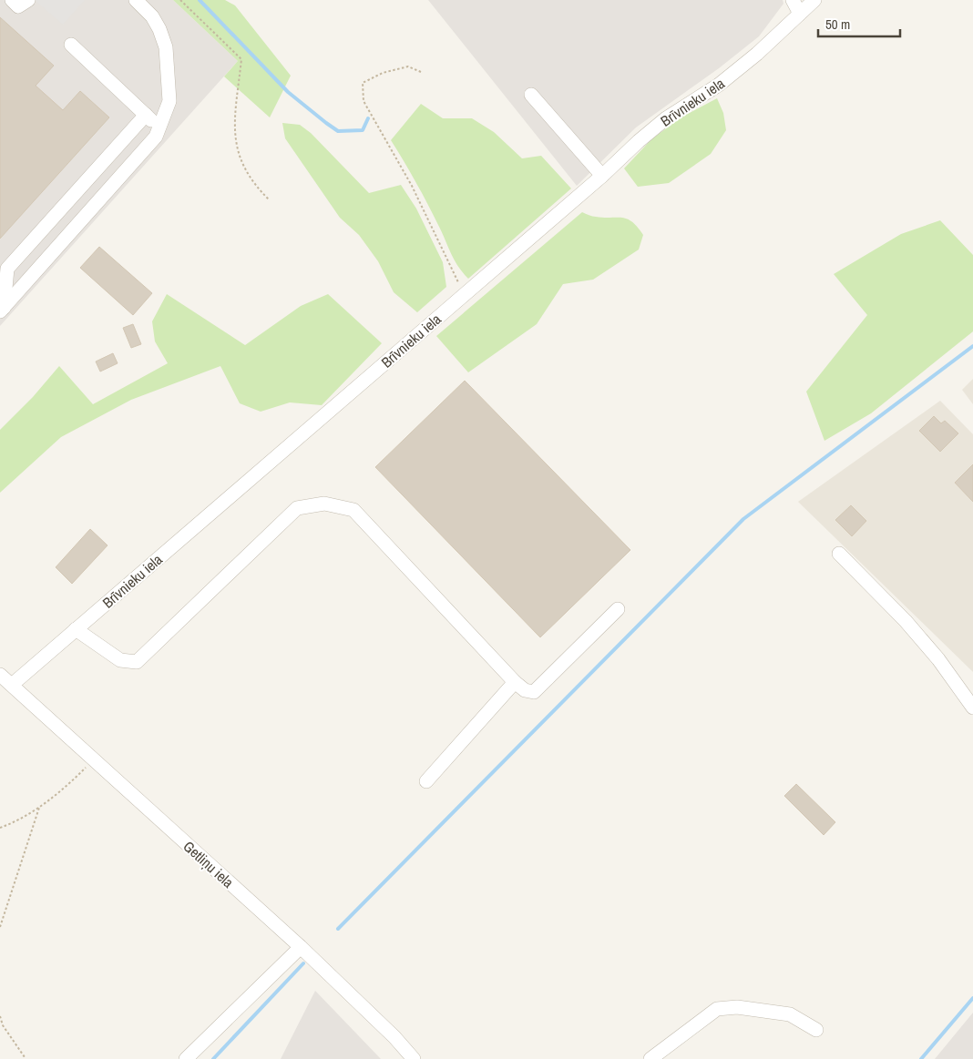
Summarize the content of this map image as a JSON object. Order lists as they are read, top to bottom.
{
  "streets": {
    "street": ["Brīvnieku iela", "Getliņu iela"]
  },
  "crossings": [
    ["Brīvnieku iela", "Getliņu iela"]
  ],
  "scale_bar": "50 m"
}
